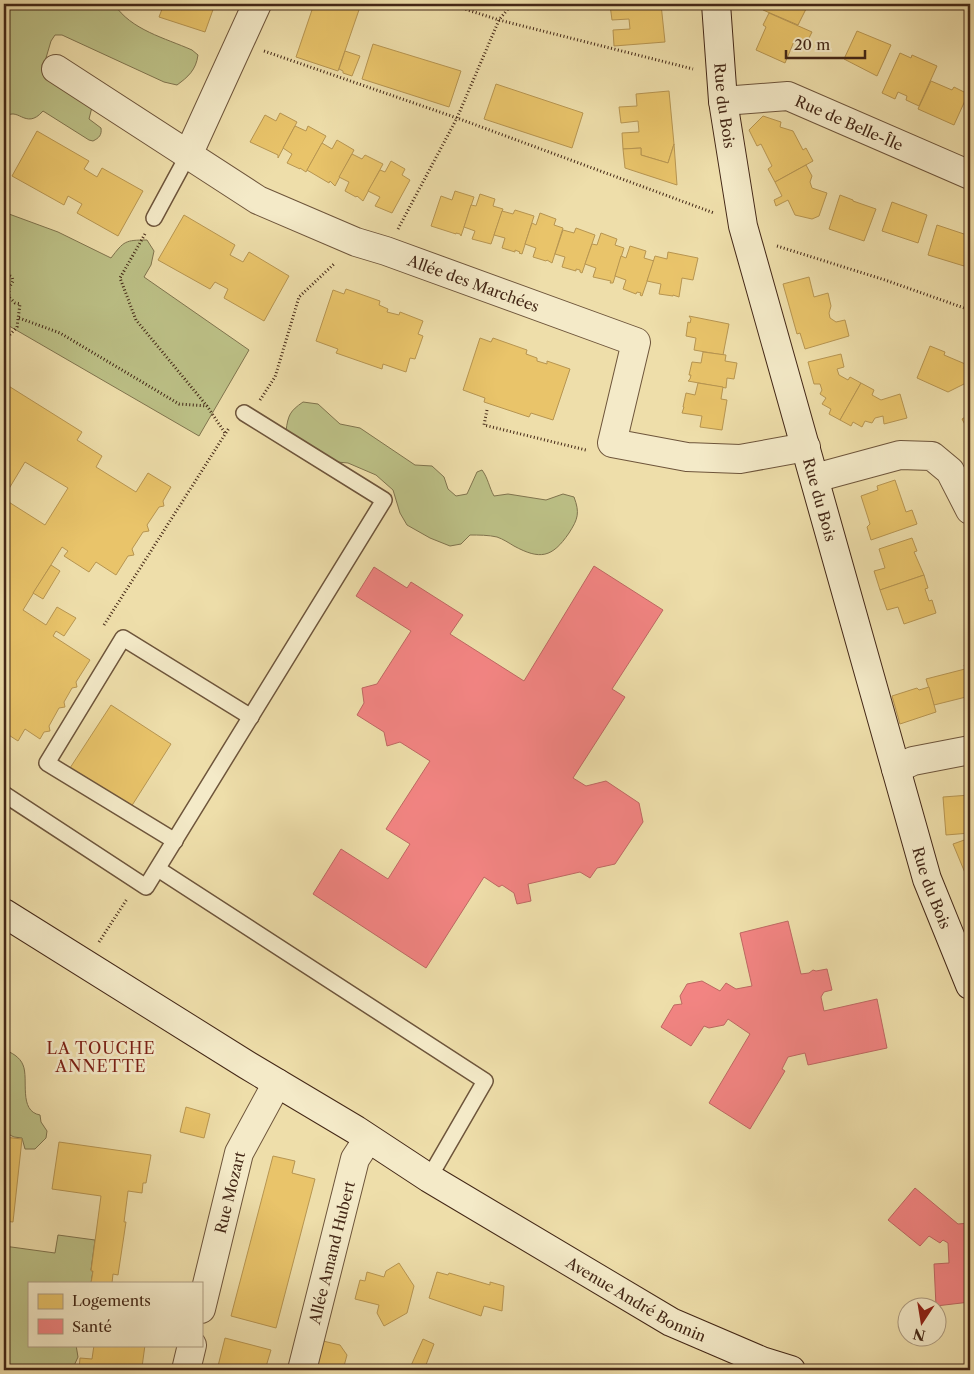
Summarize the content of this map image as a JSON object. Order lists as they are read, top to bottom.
{
  "streets": {
    "street": [
      "Rue du Bois",
      "Rue de Belle-Île",
      "Allée des Marchées",
      "Rue Mozart",
      "Allée Amand Hubert",
      "Avenue André Bonnin"
    ]
  },
  "crossings": [
    ["Rue du Bois", "Rue de Belle-Île"],
    ["Rue du Bois", "Allée des Marchées"],
    ["Rue Mozart", "Avenue André Bonnin"],
    ["Allée Amand Hubert", "Avenue André Bonnin"]
  ],
  "districts": ["LA TOUCHE ANNETTE"],
  "legend": ["Logements", "Santé"],
  "scale_bar": "20 m",
  "north": "bottom"
}
